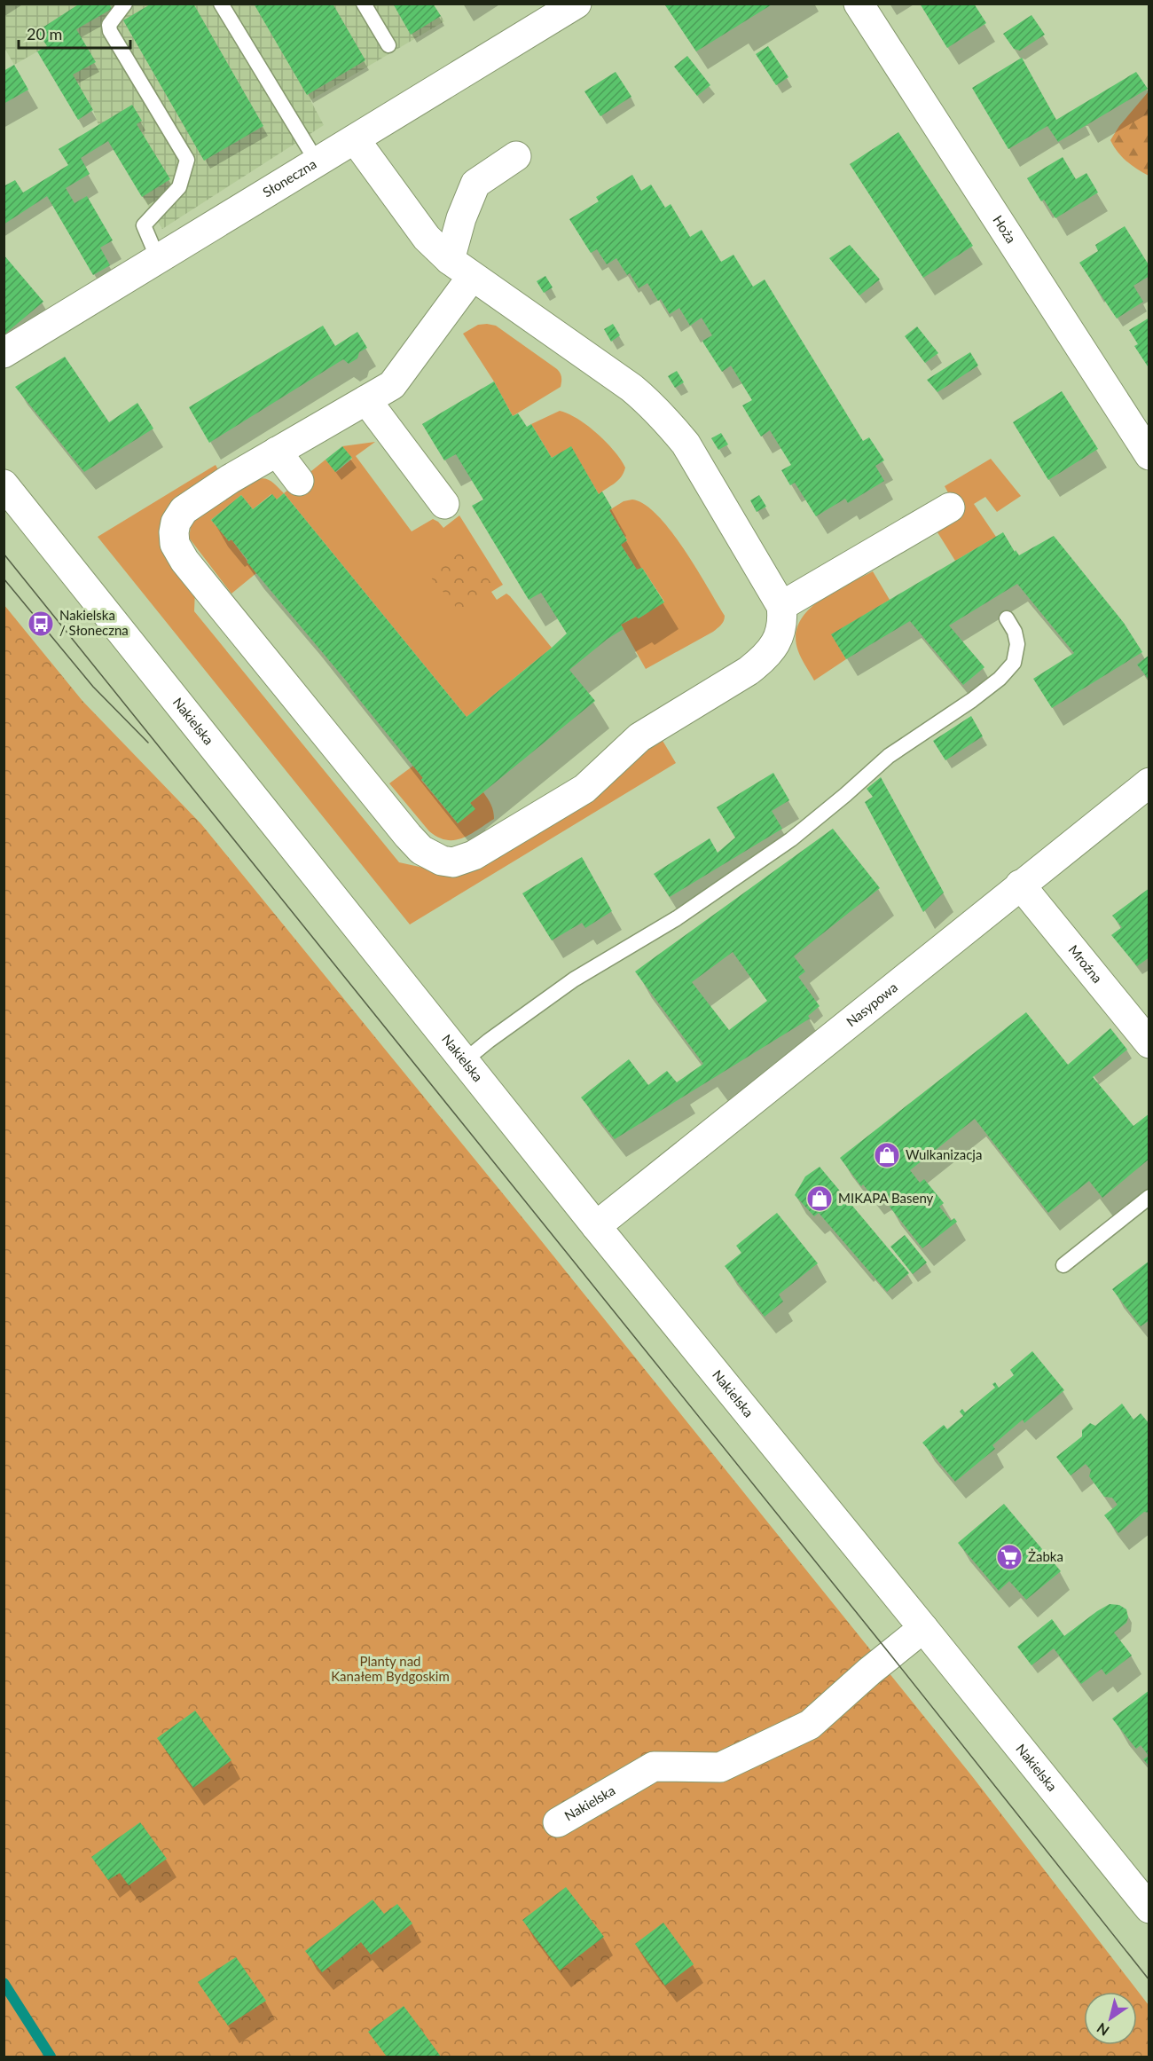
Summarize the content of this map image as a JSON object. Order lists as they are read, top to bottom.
{
  "streets": {
    "street": [
      "Słoneczna",
      "Hoża",
      "Nakielska",
      "Mroźna",
      "Nasypowa"
    ]
  },
  "crossings": [
    ["Nakielska", "Nasypowa"],
    ["Mroźna", "Nasypowa"]
  ],
  "parks": ["Planty nad Kanałem Bydgoskim"],
  "places": {
    "bus stop": ["Nakielska / Słoneczna"],
    "shop": ["Wulkanizacja", "MIKAPA Baseny"],
    "supermarket": ["Żabka"]
  },
  "scale_bar": "20 m",
  "north": "bottom left"
}
